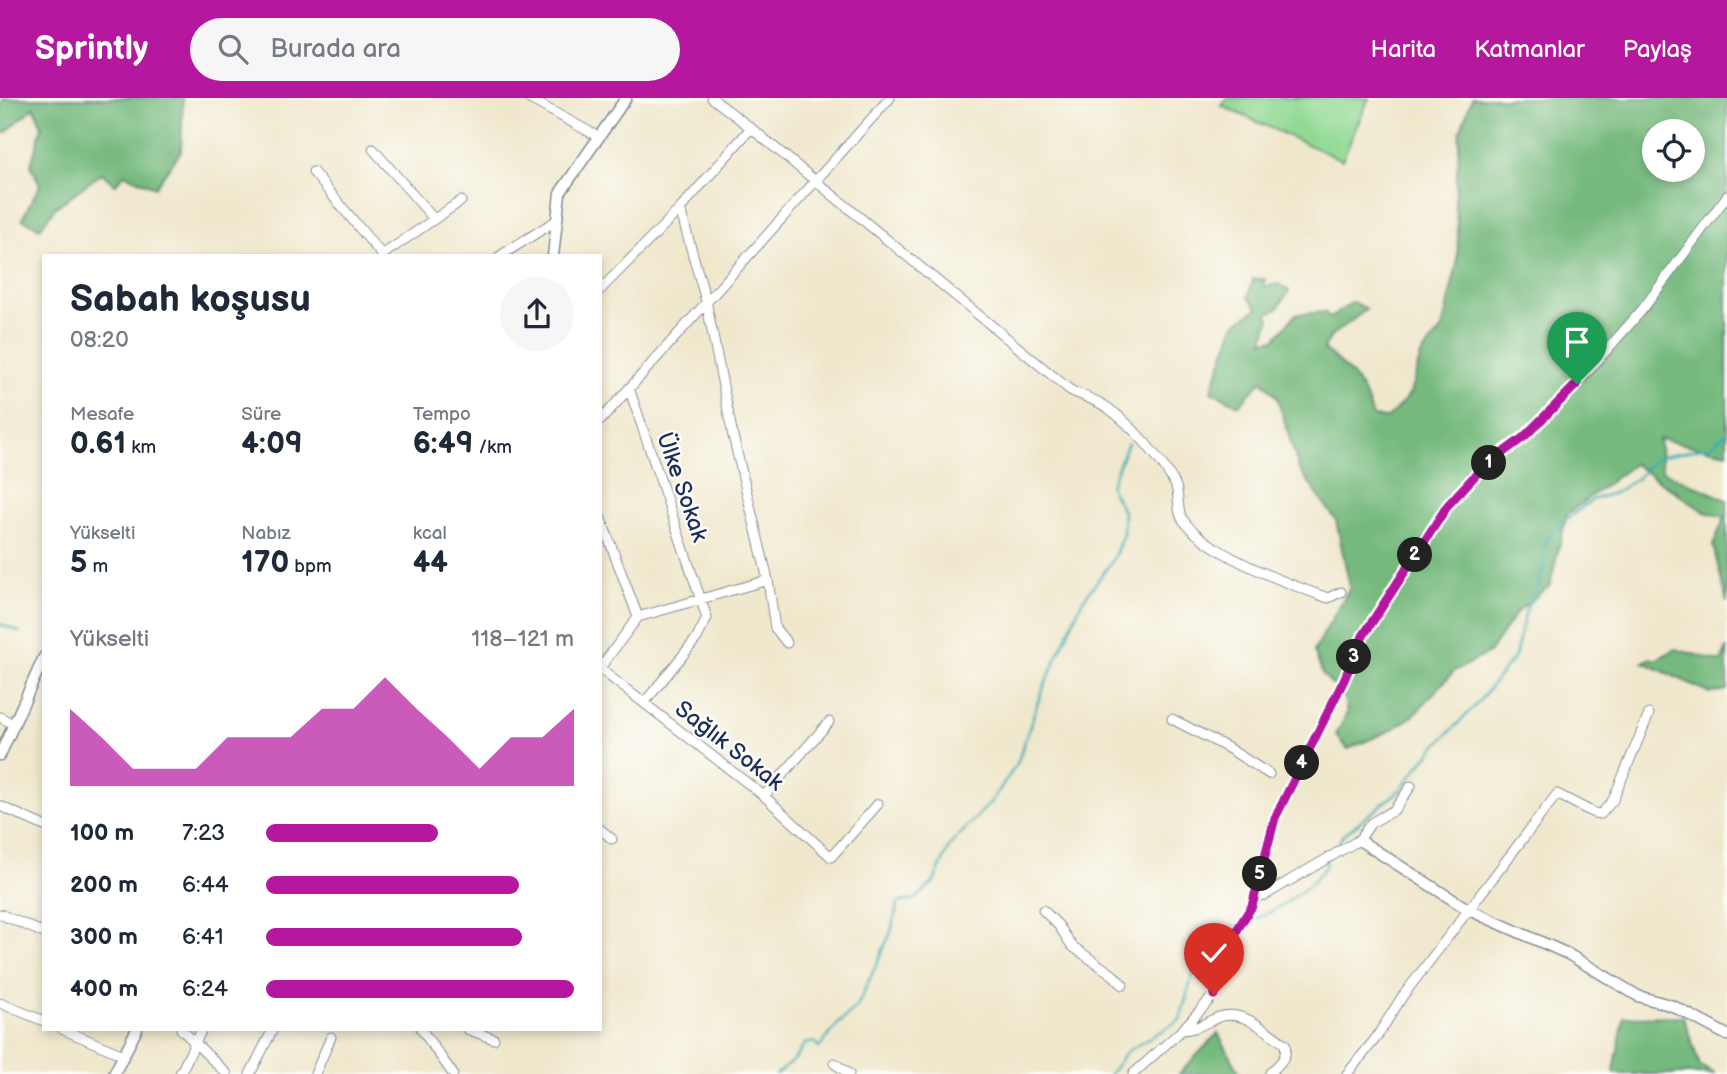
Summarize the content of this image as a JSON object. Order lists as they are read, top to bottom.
{
  "streets": {
    "street": ["Ülke Sokak", "Sağlık Sokak"]
  },
  "crossings": [
    ["Ülke Sokak", "Sağlık Sokak"]
  ],
  "page": {
    "header": "Sprintly",
    "search": "Burada ara",
    "nav": ["Harita", "Katmanlar", "Paylaş"],
    "heading": ["Sabah koşusu", "08:20"],
    "stats": [
      ["Mesafe", "0.61 km"],
      ["Süre", "4:09"],
      ["Tempo", "6:49 /km"],
      ["Yükselti", "5 m"],
      ["Nabız", "170 bpm"],
      ["kcal", "44"]
    ],
    "pins": [
      "1",
      "2",
      "3",
      "4",
      "5"
    ],
    "chart": ["Yükselti", "118–121 m"],
    "list": [
      {
        "name": "100 m",
        "note": "7:23"
      },
      {
        "name": "200 m",
        "note": "6:44"
      },
      {
        "name": "300 m",
        "note": "6:41"
      },
      {
        "name": "400 m",
        "note": "6:24"
      }
    ]
  }
}
